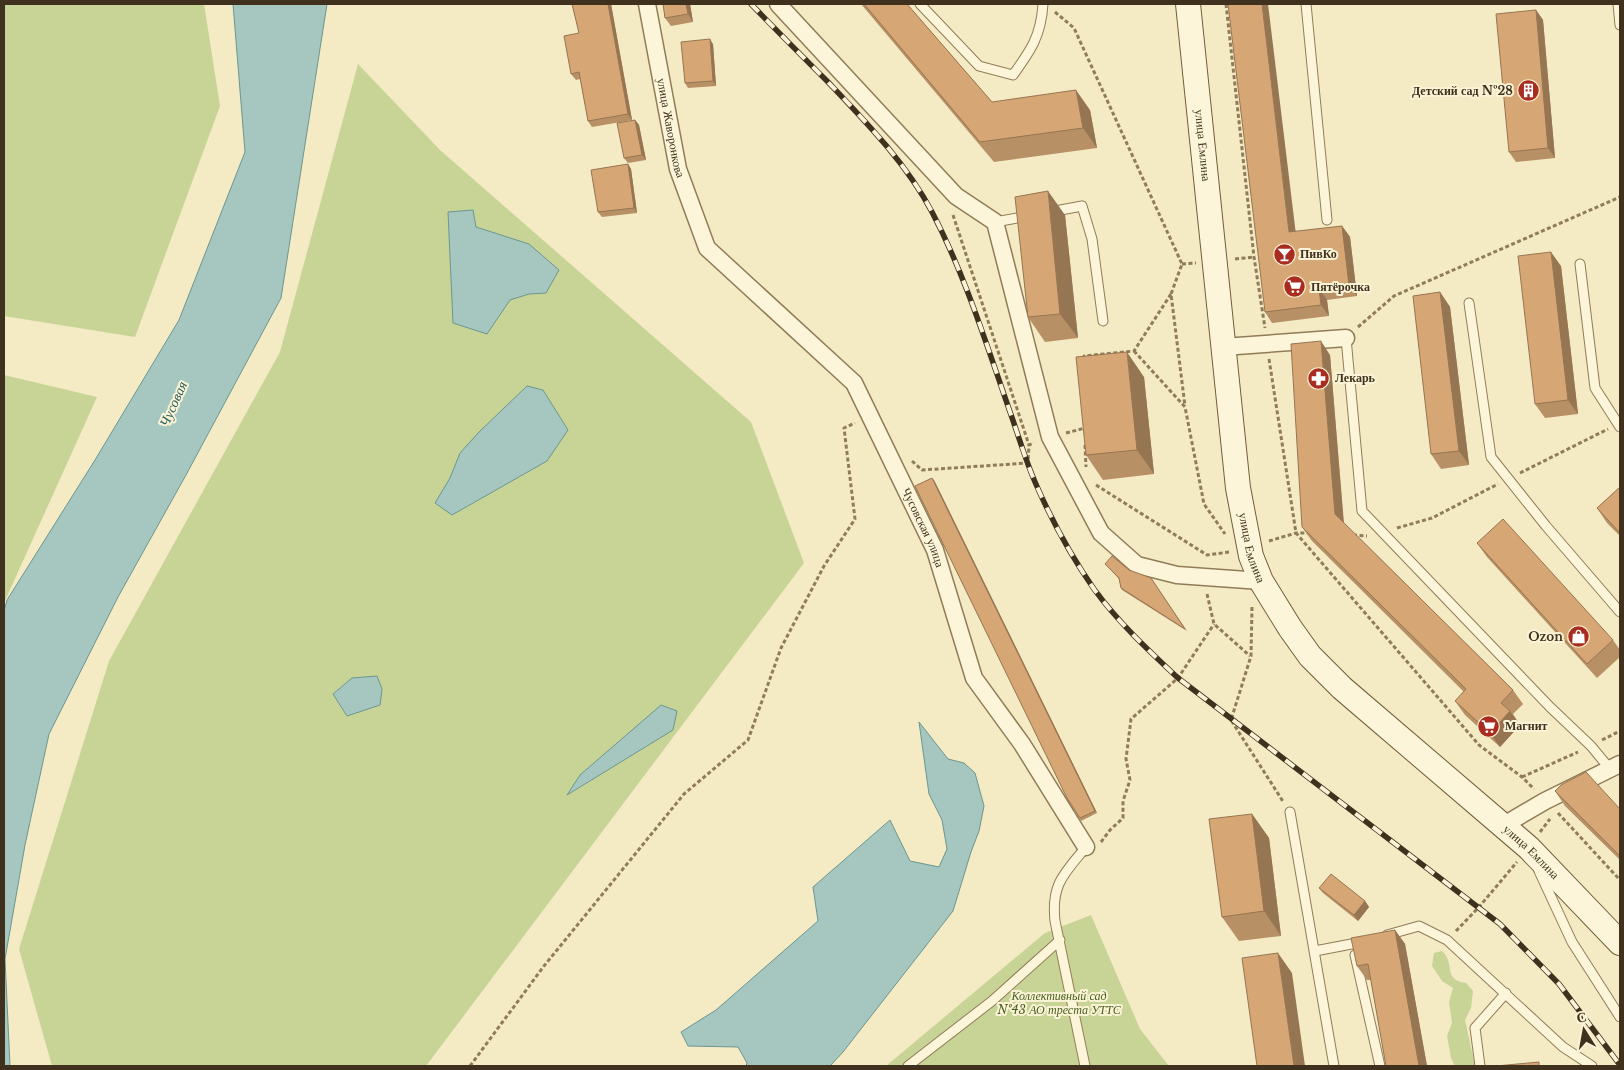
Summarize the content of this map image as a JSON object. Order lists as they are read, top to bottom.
{
  "streets": {
    "street": ["улица Жаворонкова", "улица Емлина", "Чусовская улица"]
  },
  "crossings": [
    ["улица Жаворонкова", "Чусовская улица"]
  ],
  "water": ["Чусовая"],
  "parks": ["Коллективный сад №43 АО треста УТТС"],
  "places": {
    "building": ["Детский сад №28"],
    "bar": ["ПивКо"],
    "supermarket": ["Пятёрочка", "Магнит"],
    "pharmacy": ["Лекарь"],
    "shop": ["Ozon"]
  },
  "north": "top"
}
